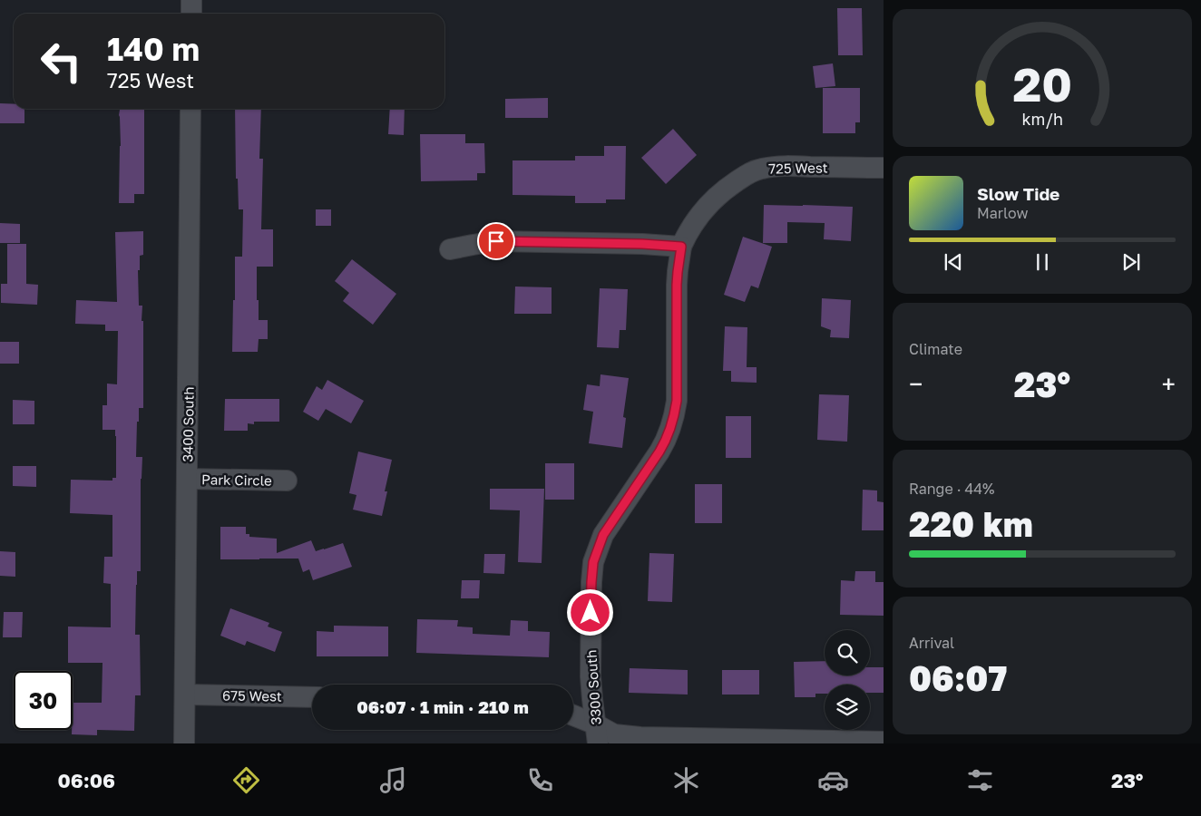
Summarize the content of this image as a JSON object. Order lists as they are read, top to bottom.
{
  "streets": {
    "street": [
      "725 West",
      "3400 South",
      "Park Circle",
      "3300 South",
      "675 West"
    ]
  },
  "crossings": [
    ["725 West", "3300 South"],
    ["3400 South", "Park Circle"],
    ["3400 South", "675 West"]
  ],
  "page": {
    "turn": ["140 m", "725 West"],
    "song": ["Slow Tide", "Marlow"],
    "tile": [
      "Climate",
      ["Range · 44%", "220 km"],
      ["Arrival", "06:07"]
    ],
    "heat": ["−", "23°", "+"],
    "limit": "30",
    "trip": "06:07 · 1 min · 210 m",
    "tabs": ["06:06", "23°"],
    "gauge": ["20", "km/h"]
  }
}
